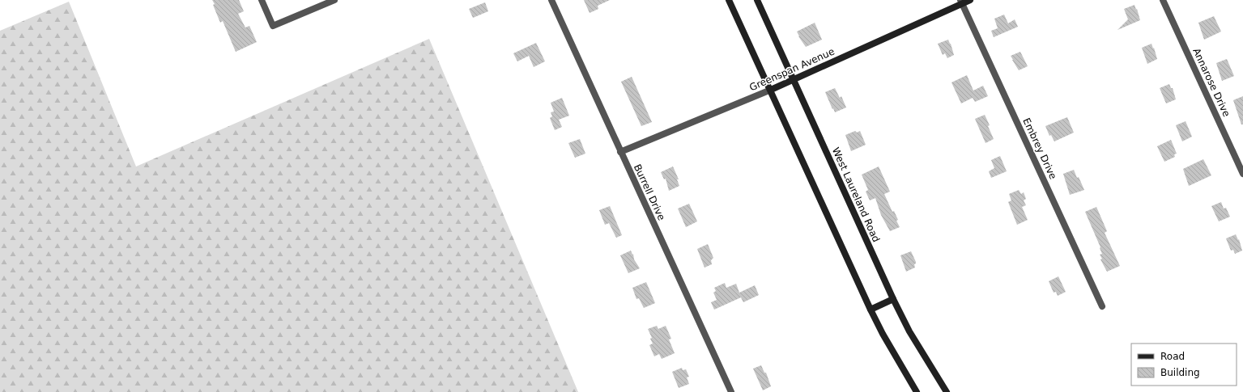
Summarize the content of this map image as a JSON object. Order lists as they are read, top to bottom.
{
  "streets": {
    "main road": ["Greenspan Avenue", "West Laureland Road"],
    "street": ["Annarose Drive", "Embrey Drive", "Burrell Drive"]
  },
  "crossings": [
    ["Greenspan Avenue", "Embrey Drive"],
    ["Greenspan Avenue", "Burrell Drive"],
    ["Greenspan Avenue", "West Laureland Road"]
  ],
  "legend": ["Road", "Building"]
}
